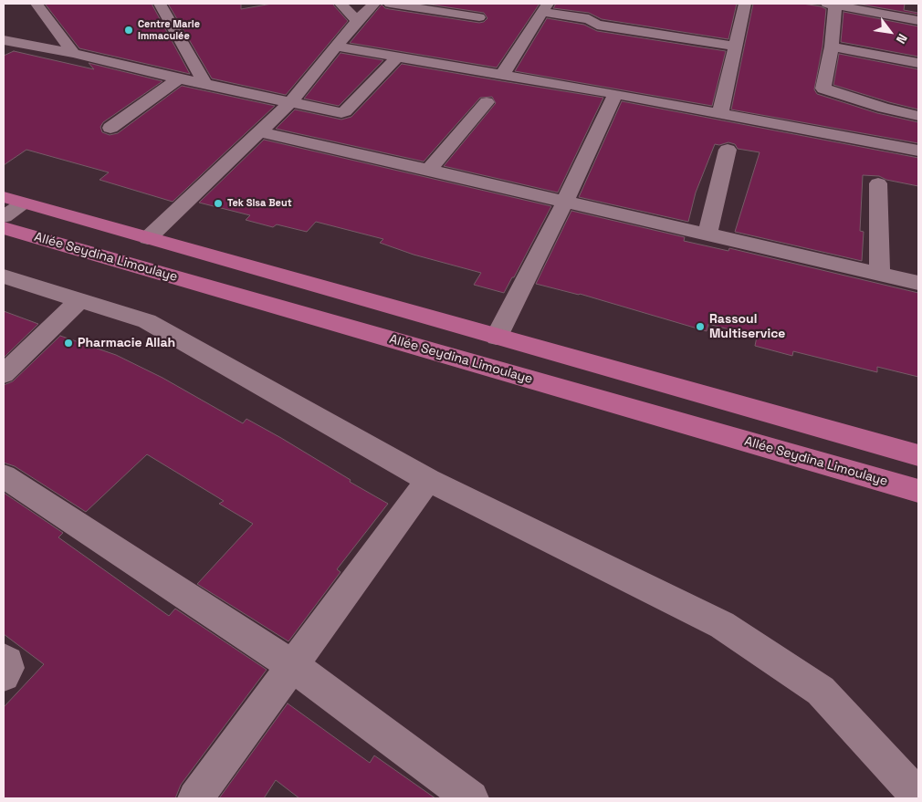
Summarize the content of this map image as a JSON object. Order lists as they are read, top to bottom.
{
  "streets": {
    "main road": ["Allée Seydina Limoulaye"]
  },
  "places": [
    "Centre Marie Immaculée",
    "Tek Sisa Beut",
    "Rassoul Multiservice",
    "Pharmacie Allah"
  ],
  "north": "bottom right"
}
